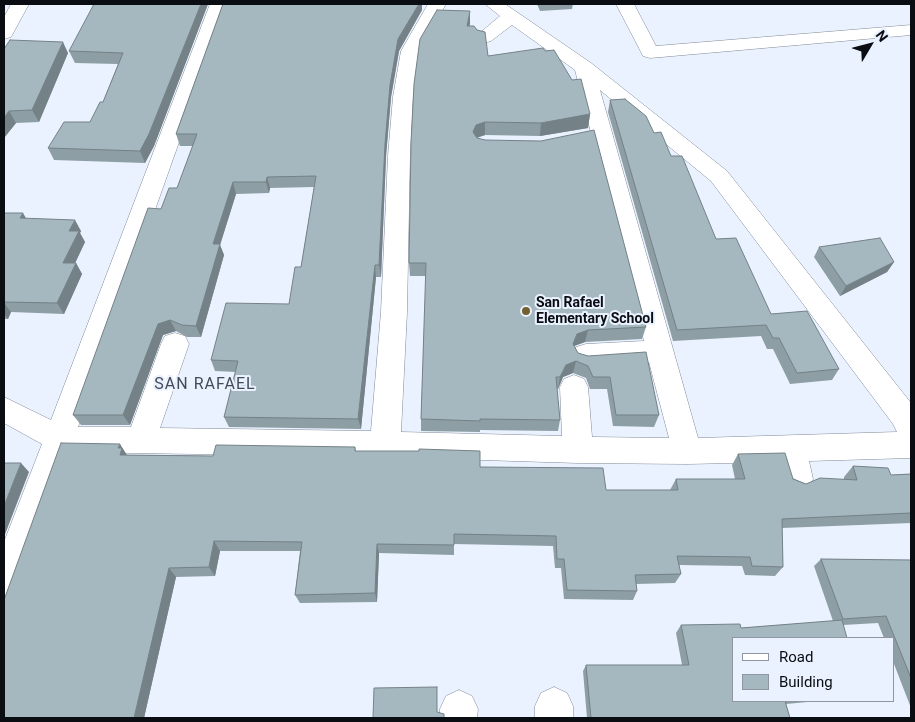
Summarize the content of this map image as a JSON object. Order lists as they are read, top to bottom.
{
  "districts": ["SAN RAFAEL"],
  "places": ["San Rafael Elementary School"],
  "legend": ["Road", "Building"],
  "north": "top right"
}
